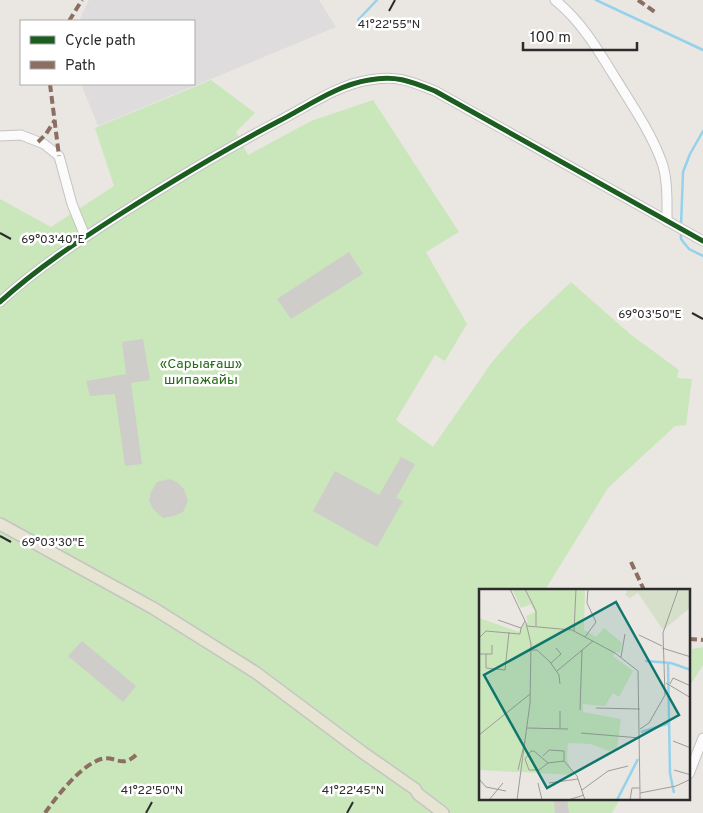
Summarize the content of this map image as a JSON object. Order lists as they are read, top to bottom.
{
  "parks": ["«Сарыағаш» шипажайы"],
  "legend": ["Cycle path", "Path"],
  "scale_bar": "100 m",
  "coordinates": [
    "41°22'55\"N",
    "69°03'40\"E",
    "69°03'50\"E",
    "69°03'30\"E",
    "41°22'50\"N",
    "41°22'45\"N"
  ]
}
